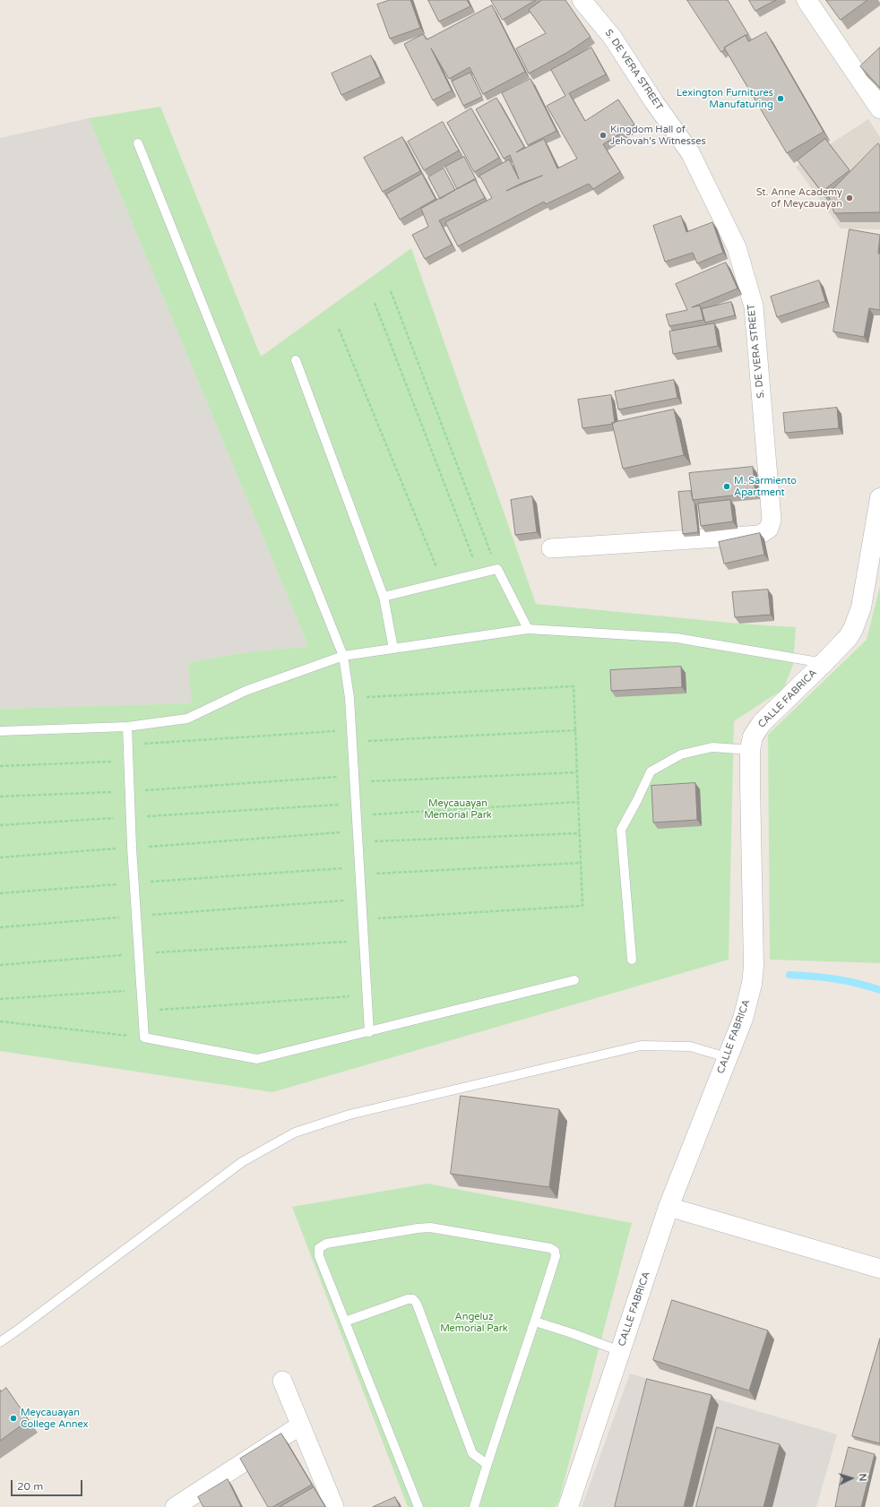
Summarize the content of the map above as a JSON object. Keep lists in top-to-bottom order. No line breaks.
{"streets":{"street":["S. DE VERA STREET","CALLE FABRICA"]},"parks":["Meycauayan Memorial Park","Angeluz Memorial Park"],"places":["Lexington Furnitures Manufaturing","Kingdom Hall of Jehovah's Witnesses","St. Anne Academy of Meycauayan","M. Sarmiento Apartment","Meycauayan College Annex"],"scale_bar":"20 m","north":"right"}
